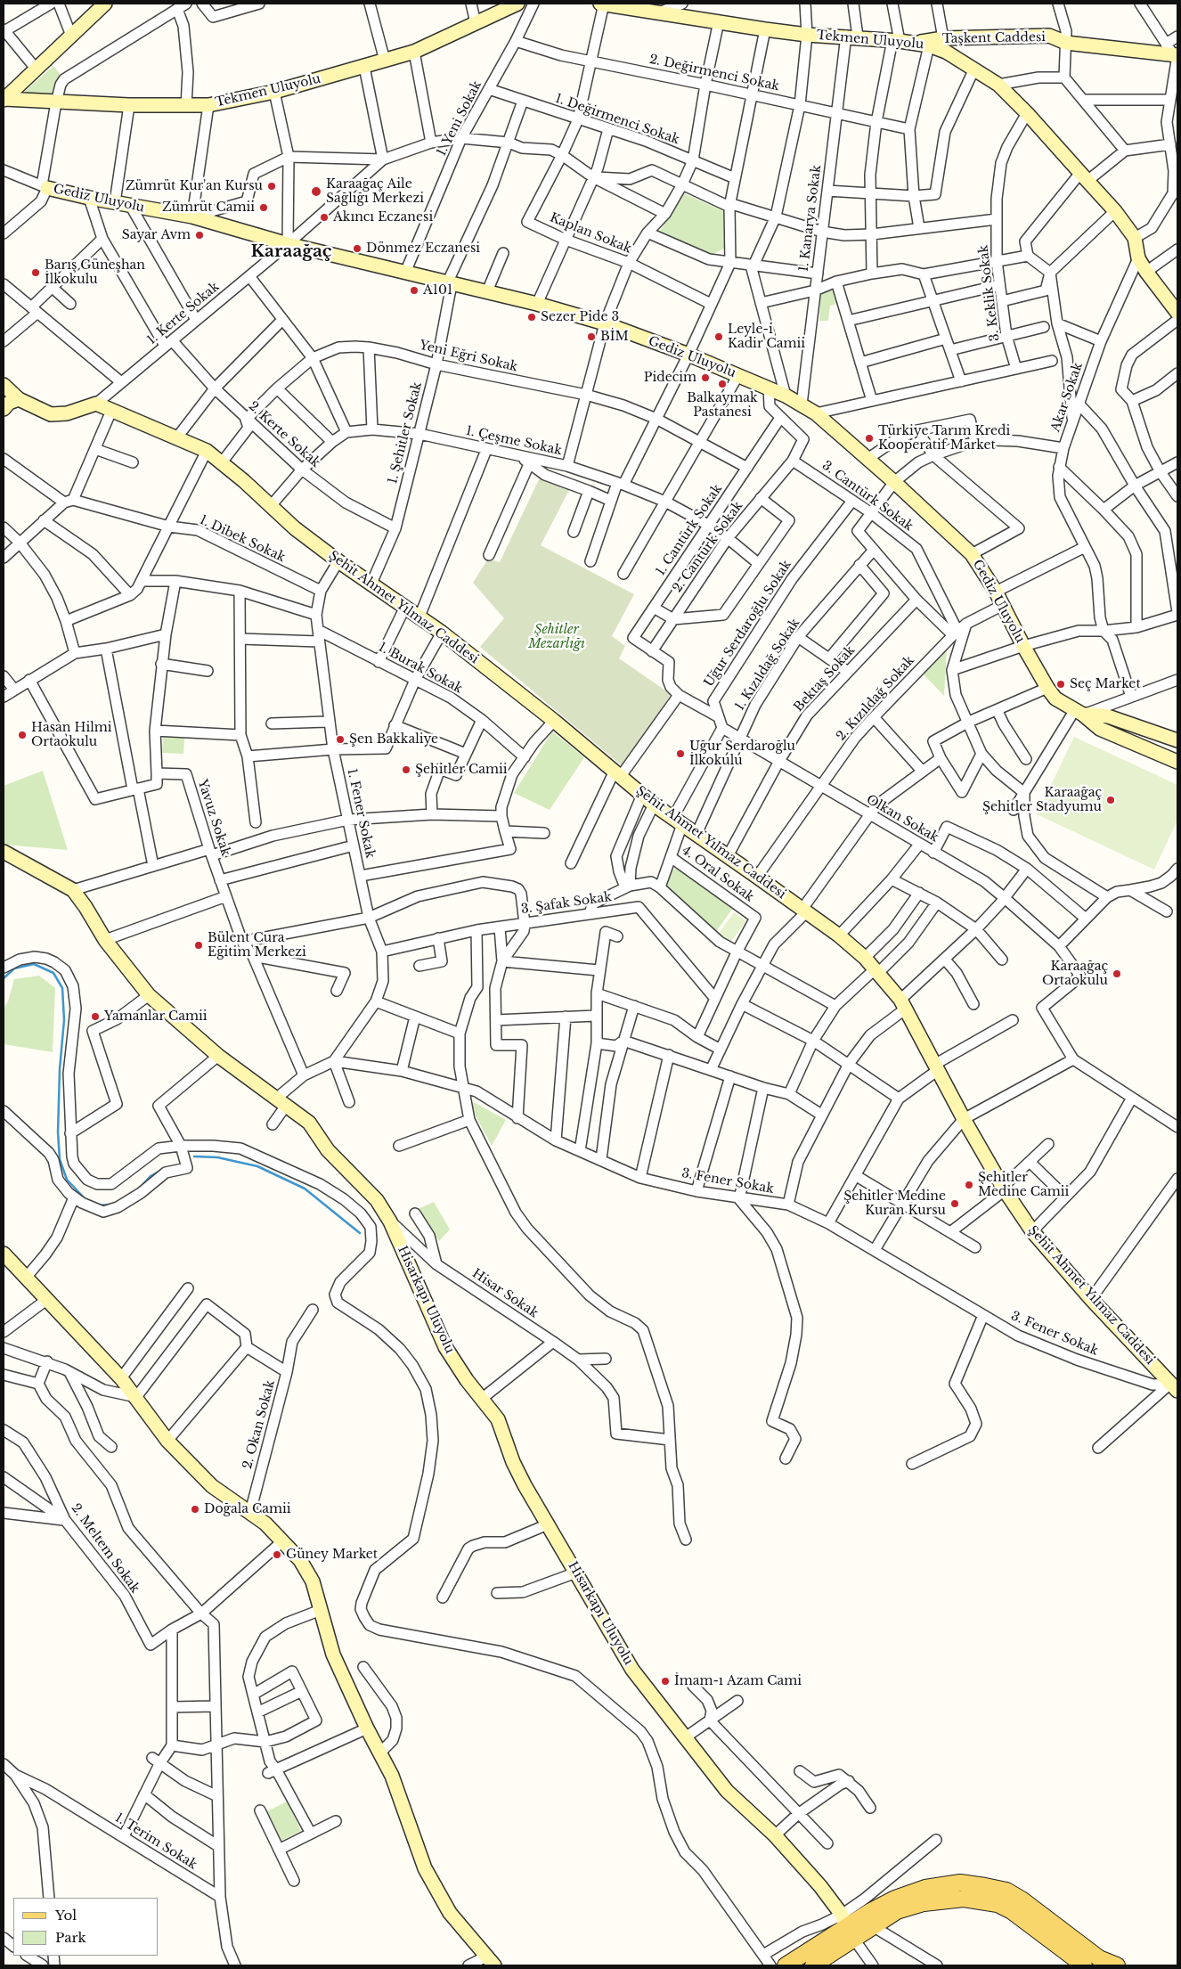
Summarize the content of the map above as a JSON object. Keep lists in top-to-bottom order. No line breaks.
{"streets":{"street":["Taşkent Caddesi","Tekmen Uluyolu","2. Değirmenci Sokak","1. Yeni Sokak","1. Değirmenci Sokak","Gediz Uluyolu","1. Kanarya Sokak","Kaplan Sokak","3. Keklik Sokak","1. Kerte Sokak","Yeni Eğri Sokak","Akar Sokak","1. Şehitler Sokak","2. Kerte Sokak","1. Çeşme Sokak","3. Cantürk Sokak","1. Cantürk Sokak","1. Dibek Sokak","2. Cantürk Sokak","Şehit Ahmet Yılmaz Caddesi","Uğur Serdaroğlu Sokak","1. Kızıldağ Sokak","1. Burak Sokak","Bektaş Sokak","2. Kızıldağ Sokak","1. Fener Sokak","Yavuz Sokak","Olkan Sokak","4. Oral Sokak","3. Şafak Sokak","3. Fener Sokak","Hisar Sokak","Hisarkapı Uluyolu","2. Okan Sokak","2. Meltem Sokak","1. Terim Sokak"]},"crossings":[["Taşkent Caddesi","Tekmen Uluyolu"],["Tekmen Uluyolu","1. Kanarya Sokak"],["Tekmen Uluyolu","3. Keklik Sokak"],["Tekmen Uluyolu","Akar Sokak"],["2. Değirmenci Sokak","1. Yeni Sokak"],["2. Değirmenci Sokak","1. Kanarya Sokak"],["1. Yeni Sokak","1. Değirmenci Sokak"],["1. Yeni Sokak","Gediz Uluyolu"],["1. Değirmenci Sokak","1. Şehitler Sokak"],["Gediz Uluyolu","1. Kanarya Sokak"],["Gediz Uluyolu","1. Kerte Sokak"],["Gediz Uluyolu","1. Şehitler Sokak"],["Gediz Uluyolu","2. Kerte Sokak"],["Gediz Uluyolu","2. Kızıldağ Sokak"],["1. Kerte Sokak","2. Kerte Sokak"],["1. Kerte Sokak","Şehit Ahmet Yılmaz Caddesi"],["Yeni Eğri Sokak","1. Şehitler Sokak"],["Yeni Eğri Sokak","2. Kerte Sokak"],["Yeni Eğri Sokak","1. Cantürk Sokak"],["Yeni Eğri Sokak","Şehit Ahmet Yılmaz Caddesi"],["1. Şehitler Sokak","2. Kerte Sokak"],["1. Şehitler Sokak","1. Çeşme Sokak"],["1. Şehitler Sokak","Şehit Ahmet Yılmaz Caddesi"],["2. Kerte Sokak","1. Çeşme Sokak"],["1. Çeşme Sokak","1. Cantürk Sokak"],["1. Çeşme Sokak","2. Cantürk Sokak"],["1. Çeşme Sokak","Şehit Ahmet Yılmaz Caddesi"],["3. Cantürk Sokak","2. Cantürk Sokak"],["3. Cantürk Sokak","Uğur Serdaroğlu Sokak"],["3. Cantürk Sokak","2. Kızıldağ Sokak"],["1. Cantürk Sokak","2. Cantürk Sokak"],["1. Dibek Sokak","1. Fener Sokak"],["Şehit Ahmet Yılmaz Caddesi","1. Kızıldağ Sokak"],["Şehit Ahmet Yılmaz Caddesi","Bektaş Sokak"],["Şehit Ahmet Yılmaz Caddesi","2. Kızıldağ Sokak"],["Şehit Ahmet Yılmaz Caddesi","1. Fener Sokak"],["Şehit Ahmet Yılmaz Caddesi","4. Oral Sokak"],["Şehit Ahmet Yılmaz Caddesi","3. Fener Sokak"],["Uğur Serdaroğlu Sokak","Olkan Sokak"],["1. Kızıldağ Sokak","Olkan Sokak"],["1. Burak Sokak","1. Fener Sokak"],["Bektaş Sokak","Olkan Sokak"],["2. Kızıldağ Sokak","Olkan Sokak"],["1. Fener Sokak","3. Şafak Sokak"],["1. Fener Sokak","3. Fener Sokak"],["4. Oral Sokak","3. Şafak Sokak"],["Hisar Sokak","Hisarkapı Uluyolu"]],"districts":["Karaağaç"],"parks":["Şehitler Mezarlığı"],"places":["Zümrüt Kur'an Kursu","Karaağaç Aile Sağlığı Merkezi","Zümrüt Camii","Akıncı Eczanesi","Sayar Avm","Dönmez Eczanesi","Barış Güneşhan İlkokulu","A101","Sezer Pide 3","BİM","Leyle-i Kadir Camii","Pidecim","Balkaymak Pastanesi","Türkiye Tarım Kredi Kooperatif Market","Seç Market","Hasan Hilmi Ortaokulu","Şen Bakkaliye","Uğur Serdaroğlu İlkokulu","Şehitler Camii","Karaağaç Şehitler Stadyumu","Bülent Cura Eğitim Merkezi","Karaağaç Ortaokulu","Yamanlar Camii","Şehitler Medine Camii","Şehitler Medine Kuran Kursu","Doğala Camii","Güney Market","İmam-ı Azam Cami"],"legend":["Yol","Park"]}
